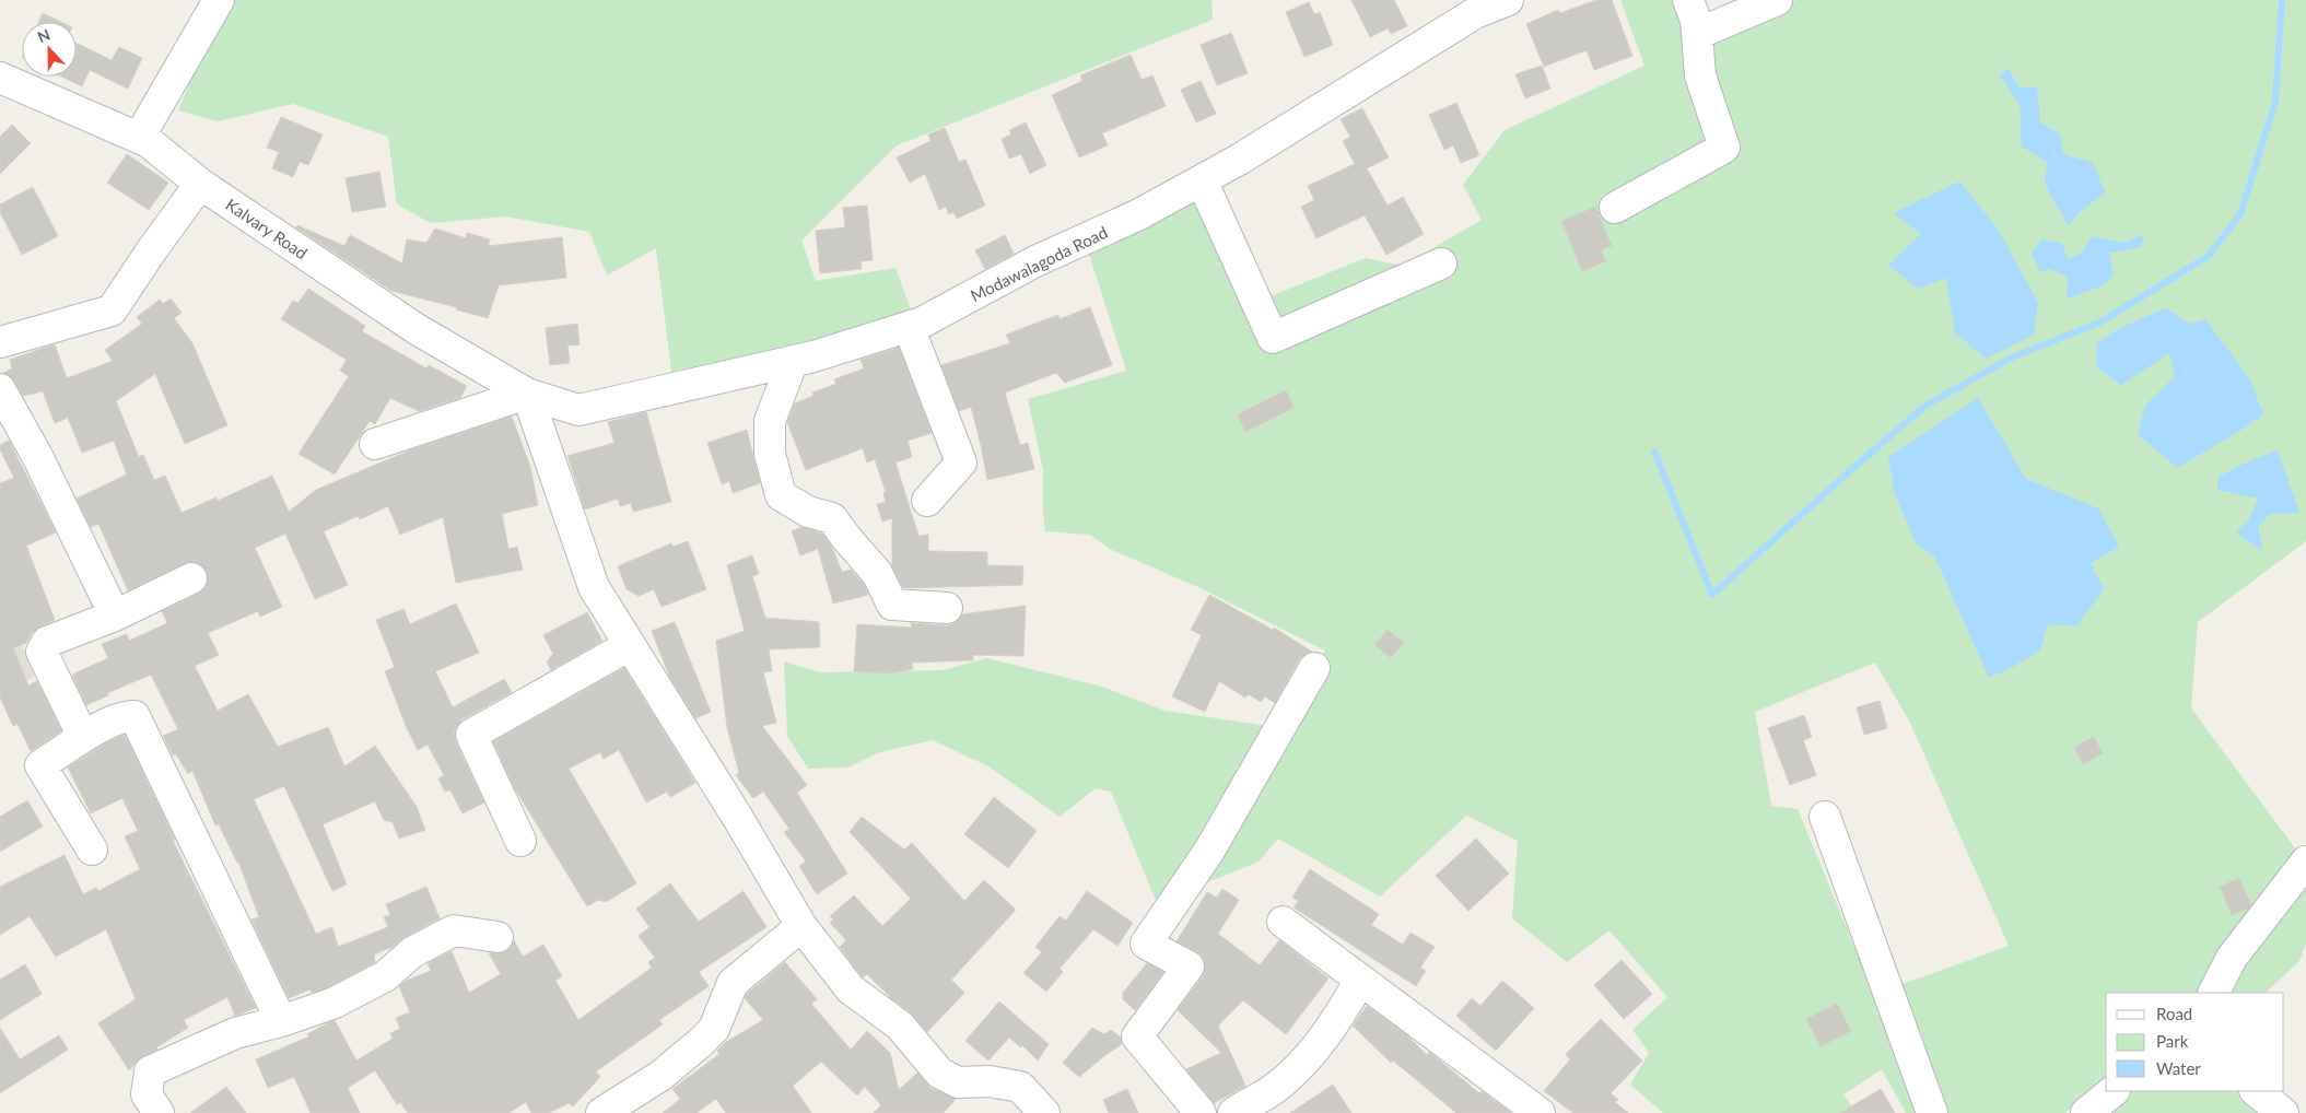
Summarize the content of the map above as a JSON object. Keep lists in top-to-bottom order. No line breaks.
{"streets":{"street":["Kalvary Road","Modawalagoda Road"]},"crossings":[["Kalvary Road","Modawalagoda Road"]],"legend":["Road","Park","Water"],"north":"top"}
